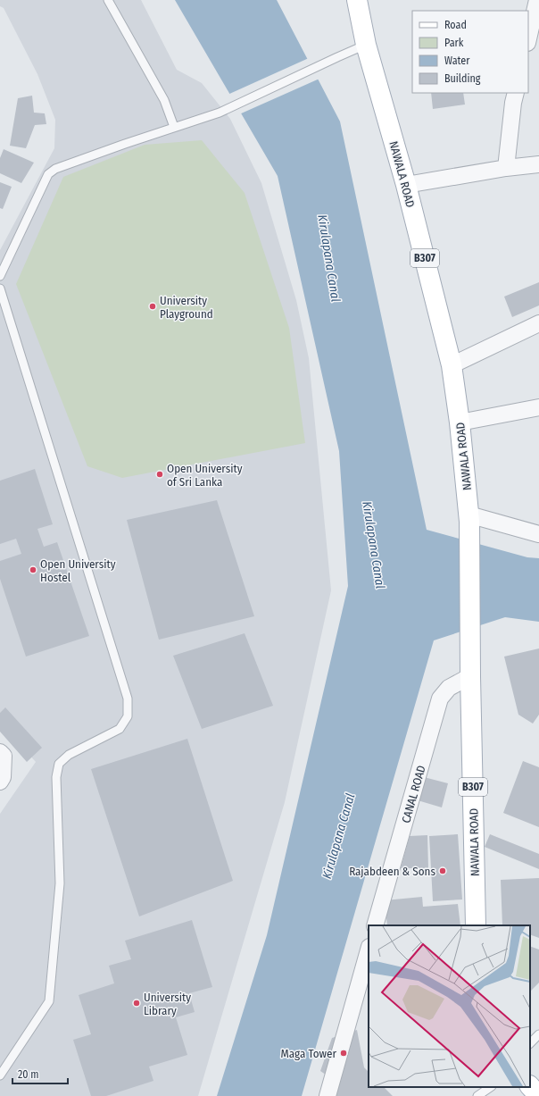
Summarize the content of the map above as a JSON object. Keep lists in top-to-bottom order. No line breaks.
{"streets":{"main road":["NAWALA ROAD","B307"],"street":["CANAL ROAD"]},"crossings":[["NAWALA ROAD","CANAL ROAD"]],"water":["Kirulapana Canal"],"places":["University Playground","Open University of Sri Lanka","Open University Hostel","Rajabdeen & Sons","University Library","Maga Tower"],"legend":["Road","Park","Water","Building"],"scale_bar":"20 m"}
